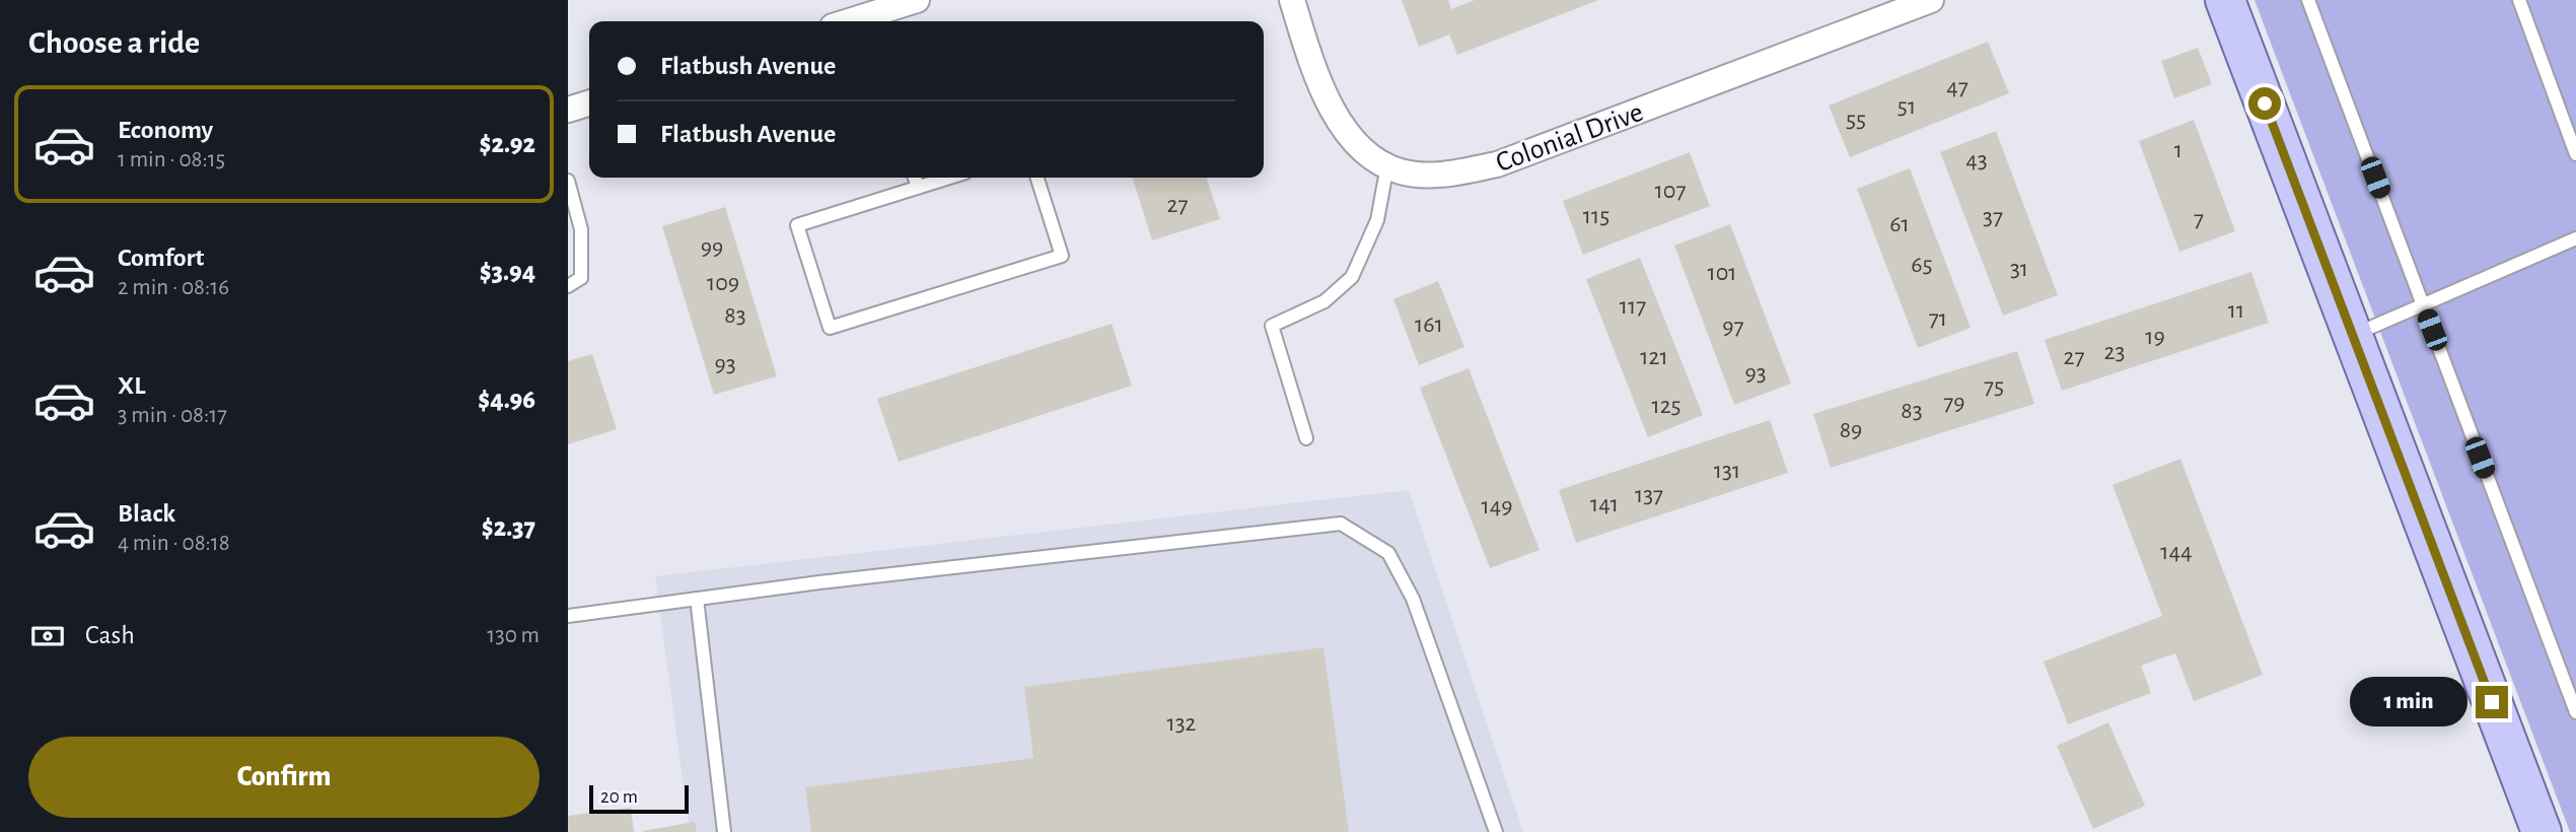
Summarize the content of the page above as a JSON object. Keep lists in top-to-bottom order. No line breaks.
{"streets":{"street":["Colonial Drive"]},"house_numbers":["47","51","55","1","43","107","27","115","37","7","61","99","65","31","101","109","117","11","83","71","161","97","19","23","121","27","93","93","75","79","125","83","89","131","137","141","149","144","132"],"scale_bar":"20 m","page":{"heading":"Choose a ride","banner":["Flatbush Avenue","Flatbush Avenue"],"list":[{"name":"Economy","note":"1 min · 08:15","value":"$2.92"},{"name":"Comfort","note":"2 min · 08:16","value":"$3.94"},{"name":"XL","note":"3 min · 08:17","value":"$4.96"},{"name":"Black","note":"4 min · 08:18","value":"$2.37"}],"pay":["Cash","130 m"],"bubble":"1 min","buttons":"Confirm","scale":"20 m"}}
